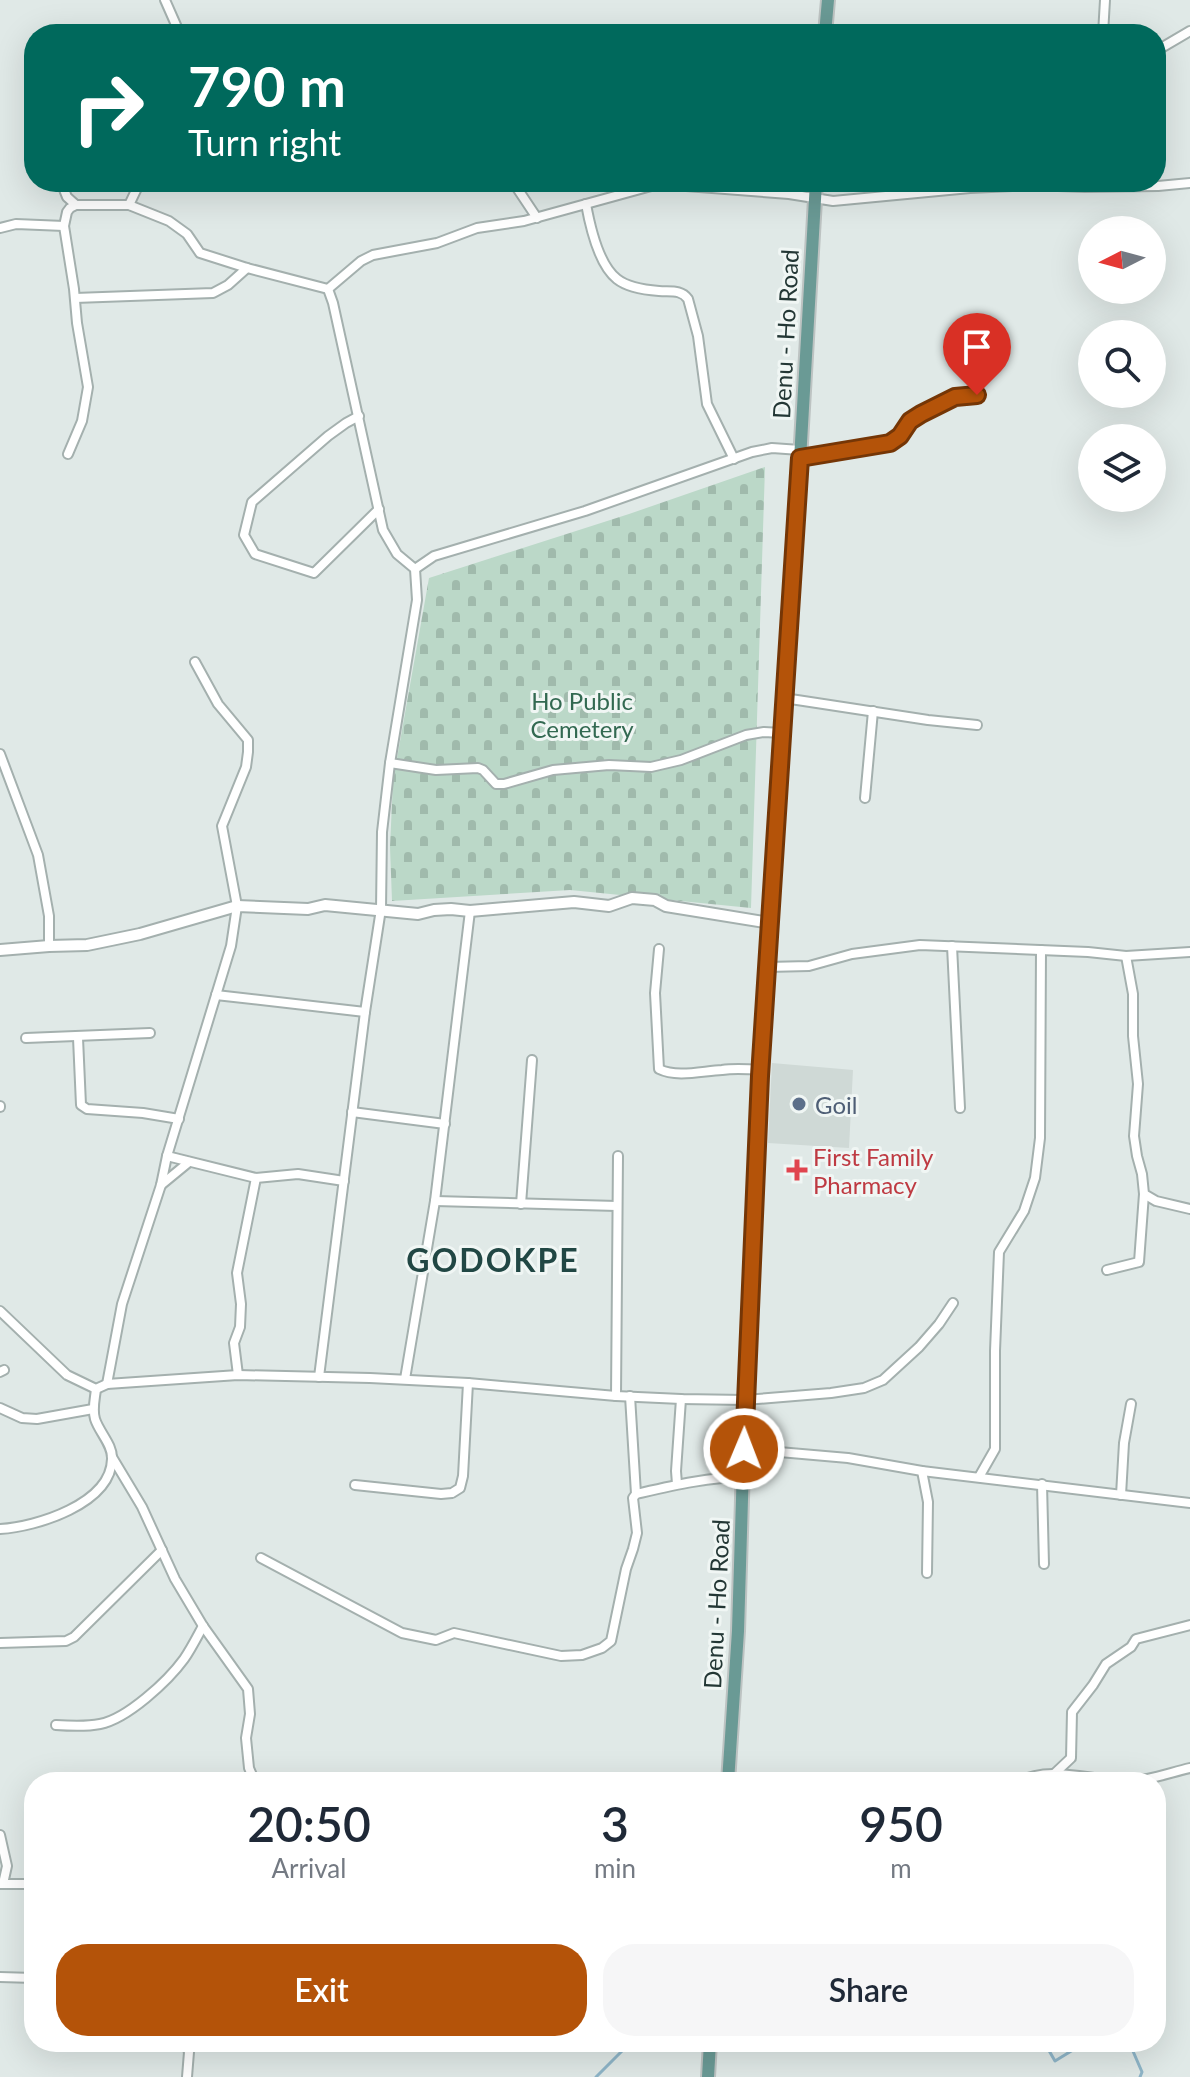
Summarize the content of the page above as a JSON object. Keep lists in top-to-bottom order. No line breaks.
{"streets":{"main road":["Denu - Ho Road"]},"districts":["GODOKPE"],"parks":["Ho Public Cemetery"],"places":{"other":["Goil"],"health":["First Family Pharmacy"]},"north":"left","page":{"turn":["790 m","Turn right"],"eta":["20:50","Arrival","3","min","950","m"],"buttons":["Exit","Share"]}}
